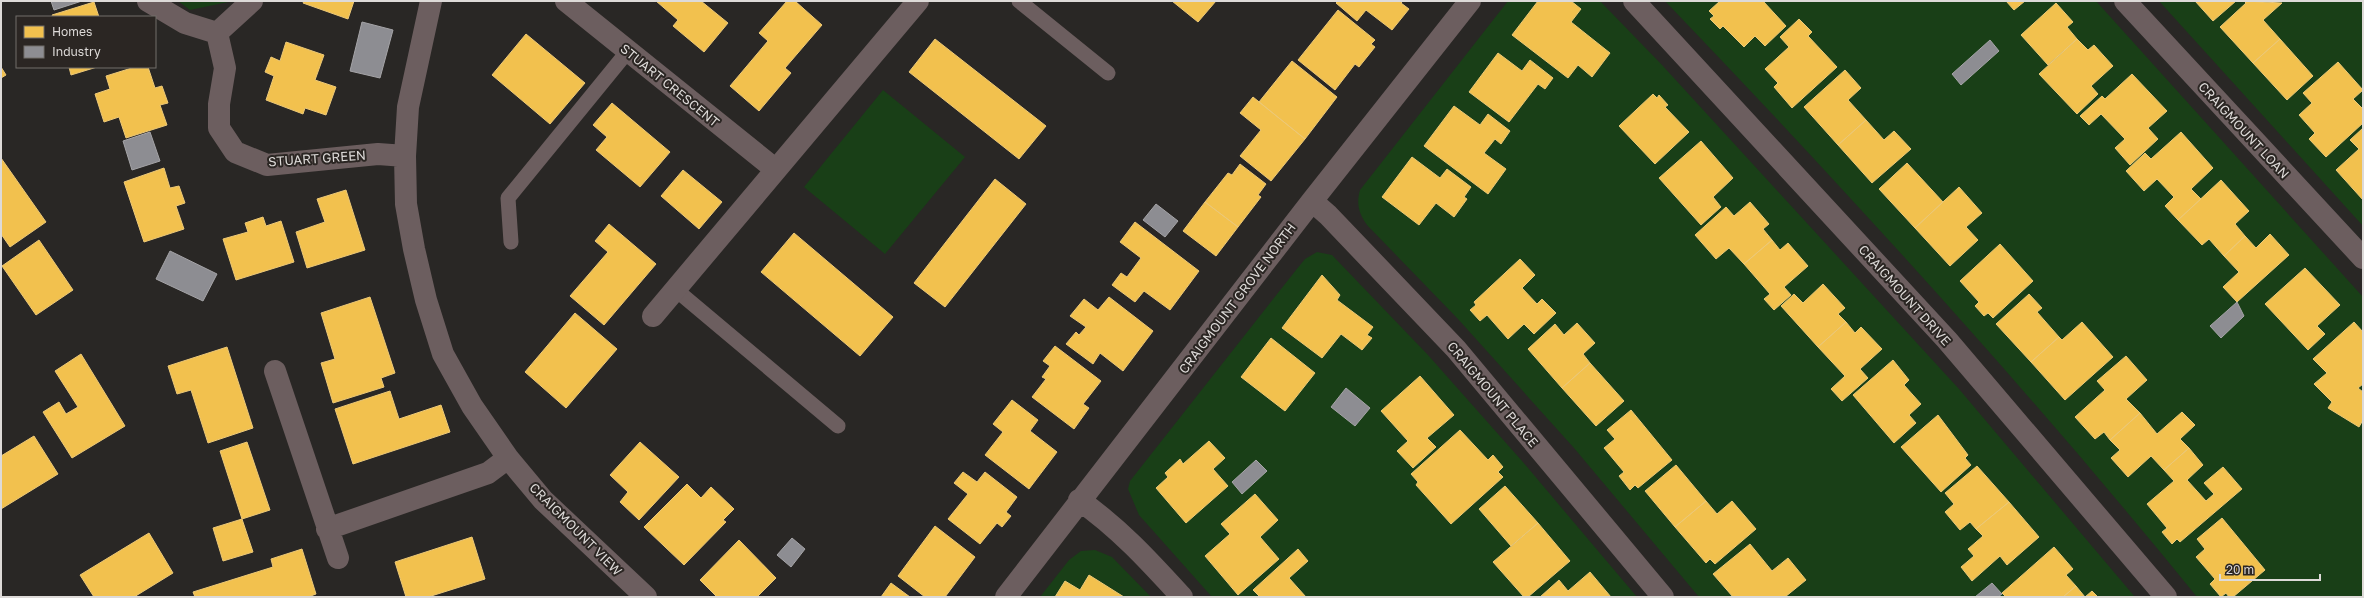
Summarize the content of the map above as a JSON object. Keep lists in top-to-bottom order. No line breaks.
{"streets":{"street":["STUART CRESCENT","CRAIGMOUNT LOAN","STUART GREEN","CRAIGMOUNT DRIVE","CRAIGMOUNT GROVE NORTH","CRAIGMOUNT PLACE","CRAIGMOUNT VIEW"]},"crossings":[["STUART GREEN","CRAIGMOUNT VIEW"],["CRAIGMOUNT GROVE NORTH","CRAIGMOUNT PLACE"]],"legend":["Homes","Industry"],"scale_bar":"20 m"}
